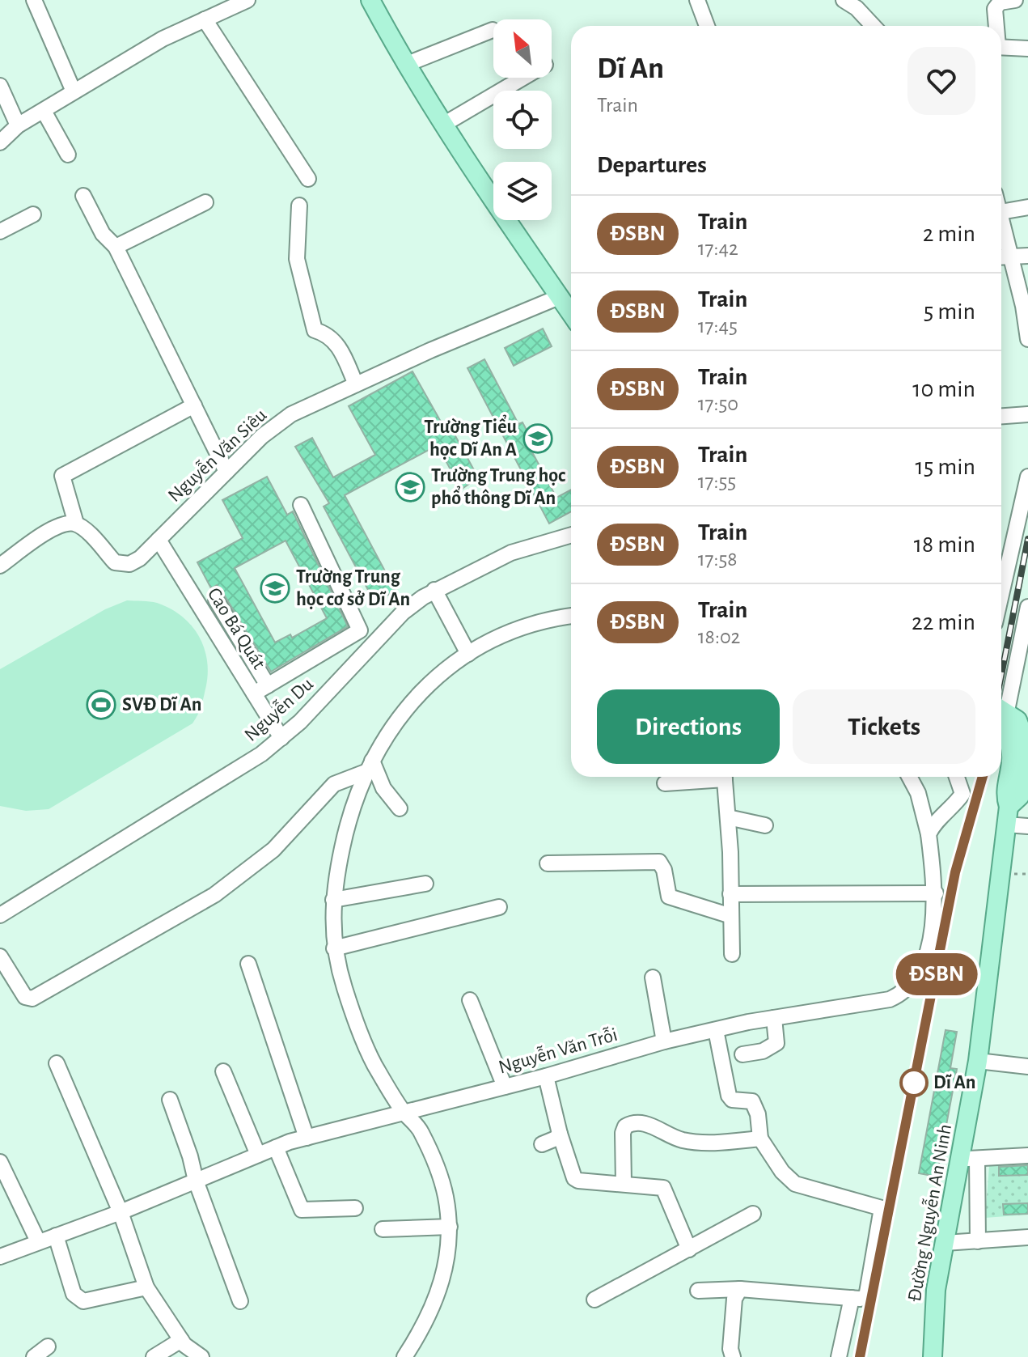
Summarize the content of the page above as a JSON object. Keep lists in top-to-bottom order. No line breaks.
{"streets":{"main road":["Đường Nguyễn An Ninh"],"street":["Nguyễn Văn Siêu","Cao Bá Quát","Nguyễn Du","Nguyễn Văn Trỗi"]},"crossings":[["Nguyễn Văn Siêu","Cao Bá Quát"],["Cao Bá Quát","Nguyễn Du"]],"places":{"school or university":["Trường Tiểu học Dĩ An A","Trường Trung học phổ thông Dĩ An","Trường Trung học cơ sở Dĩ An"],"sports":["SVĐ Dĩ An"],"other":["Dĩ An"]},"north":"top left","page":{"on_map":"ĐSBN","heading":[["Dĩ An","Train"],"Departures"],"list":[{"mark":"ĐSBN","name":"Train","note":"17:42","value":"2 min"},{"mark":"ĐSBN","name":"Train","note":"17:45","value":"5 min"},{"mark":"ĐSBN","name":"Train","note":"17:50","value":"10 min"},{"mark":"ĐSBN","name":"Train","note":"17:55","value":"15 min"},{"mark":"ĐSBN","name":"Train","note":"17:58","value":"18 min"},{"mark":"ĐSBN","name":"Train","note":"18:02","value":"22 min"}],"buttons":["Directions","Tickets"]}}
